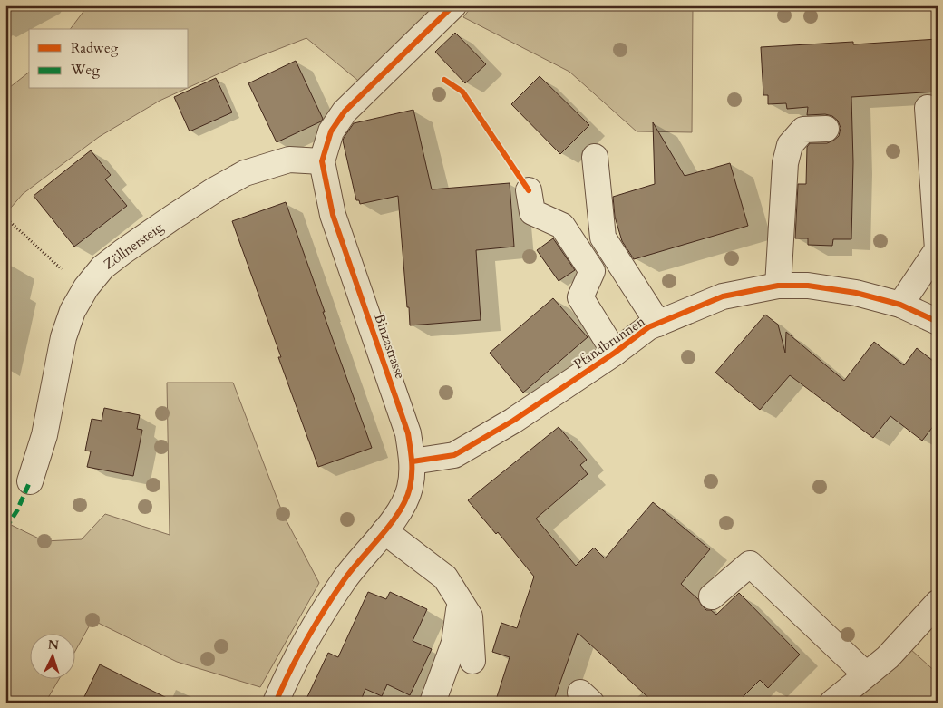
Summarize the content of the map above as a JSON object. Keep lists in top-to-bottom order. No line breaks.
{"streets":{"street":["Zöllnersteig","Pfandbrunnen","Binzastrasse"]},"crossings":[["Zöllnersteig","Binzastrasse"],["Pfandbrunnen","Binzastrasse"]],"legend":["Radweg","Weg"],"north":"top"}
